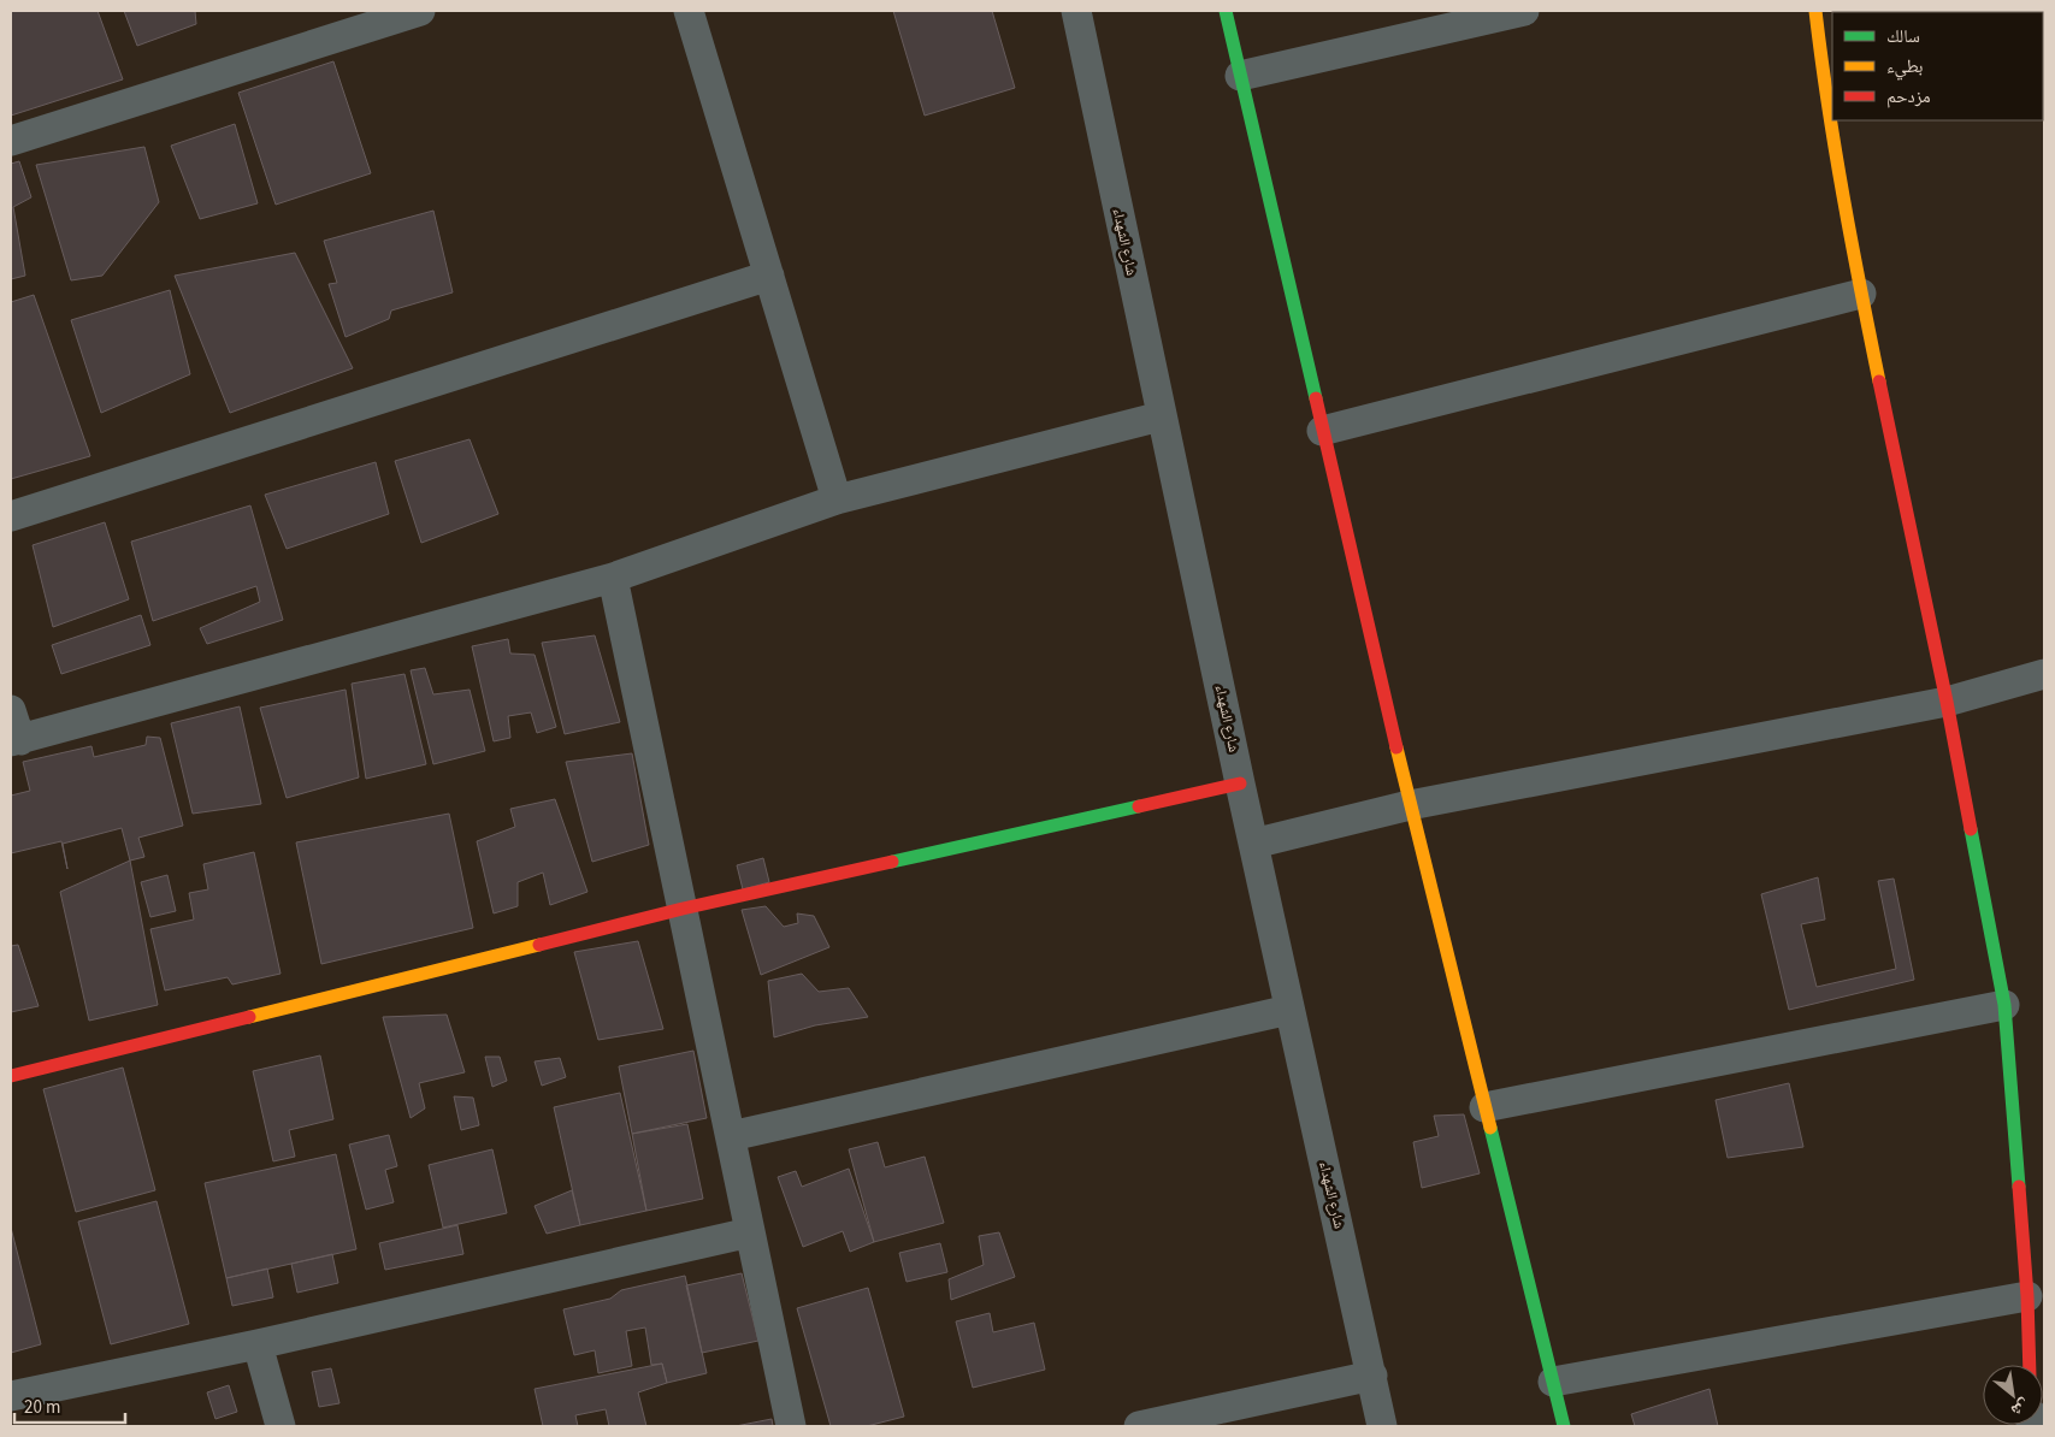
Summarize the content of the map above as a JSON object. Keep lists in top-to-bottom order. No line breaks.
{"streets":{"street":["شارع الشهداء"]},"legend":["سالك","بطيء","مزدحم"],"scale_bar":"20 m","north":"bottom right"}
